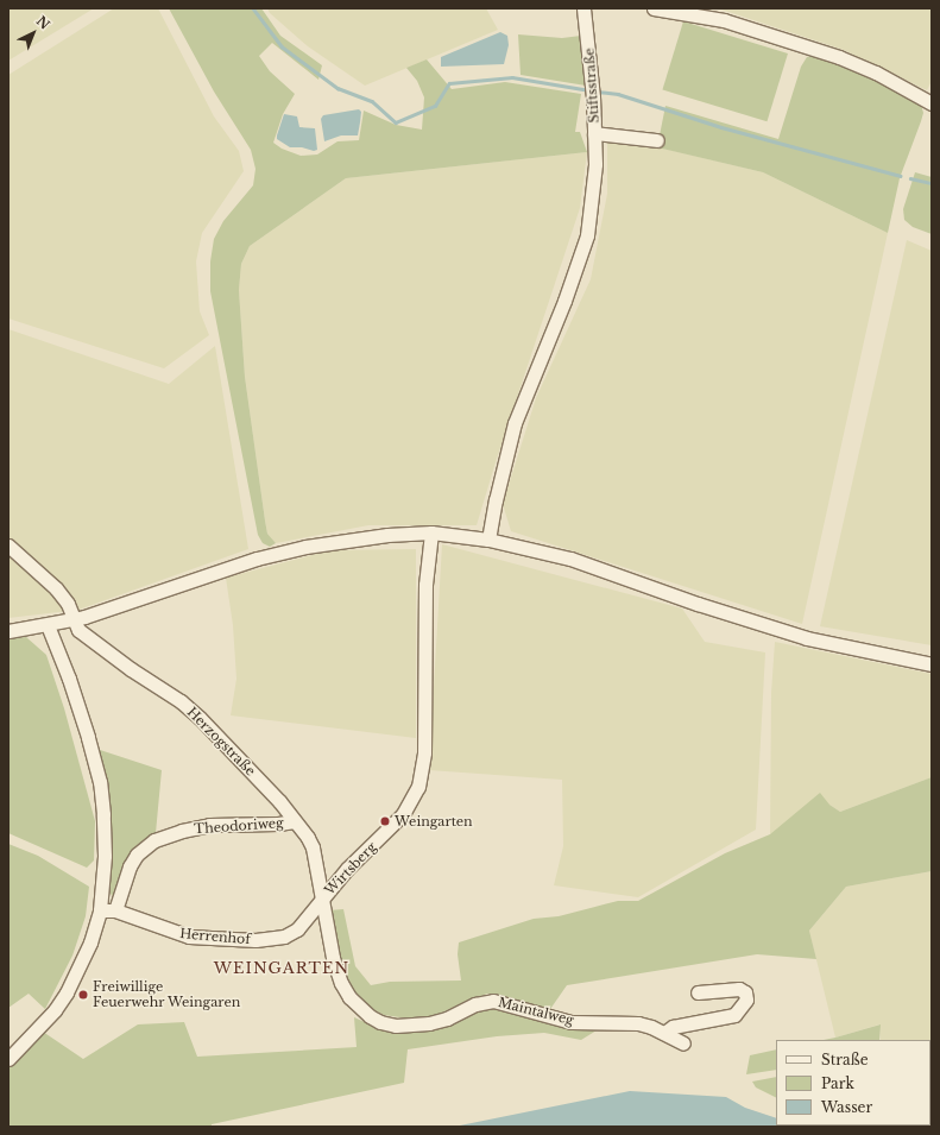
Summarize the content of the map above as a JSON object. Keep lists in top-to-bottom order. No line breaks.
{"streets":{"street":["Stiftsstraße","Herzogstraße","Theodoriweg","Wirtsberg","Herrenhof","Maintalweg"]},"crossings":[["Herzogstraße","Theodoriweg"],["Herzogstraße","Wirtsberg"],["Herzogstraße","Herrenhof"],["Herzogstraße","Maintalweg"],["Theodoriweg","Herrenhof"],["Wirtsberg","Herrenhof"],["Wirtsberg","Maintalweg"],["Herrenhof","Maintalweg"]],"districts":["WEINGARTEN"],"places":["Weingarten","Freiwillige Feuerwehr Weingaren"],"legend":["Straße","Park","Wasser"],"north":"top right"}
